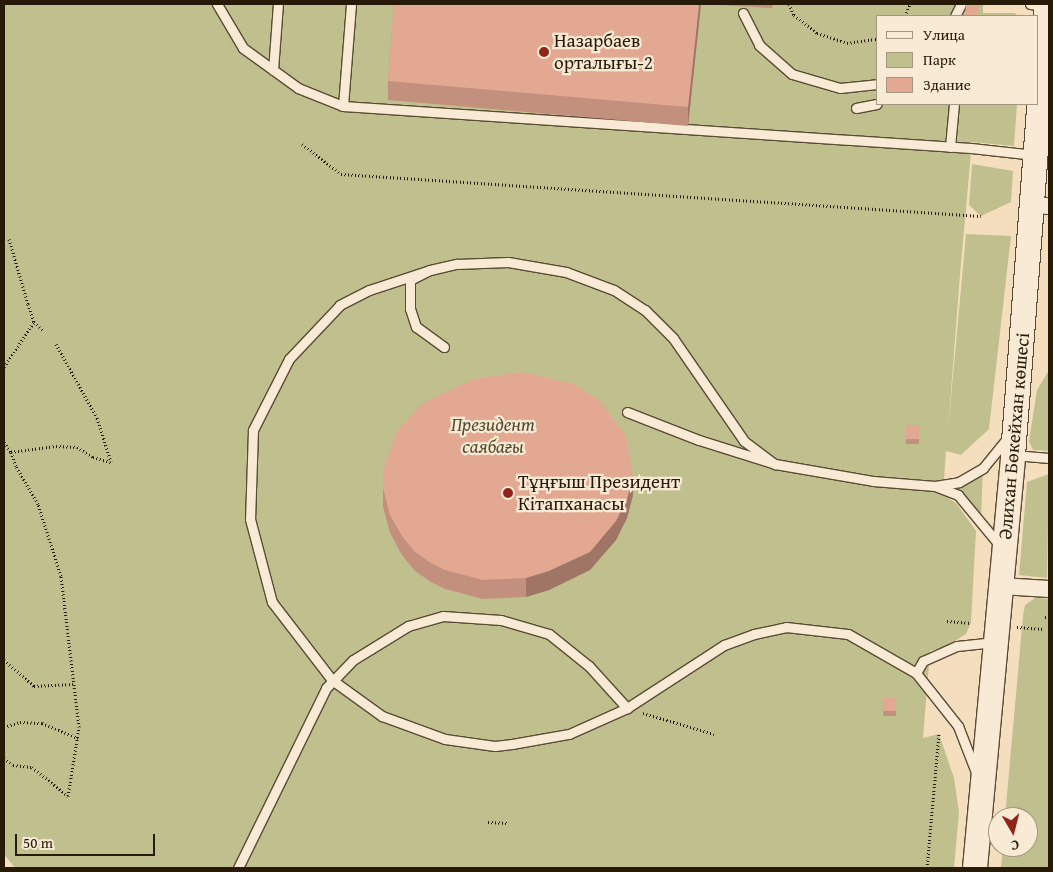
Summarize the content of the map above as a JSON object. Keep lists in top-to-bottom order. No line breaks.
{"streets":{"street":["Әлихан Бөкейхан көшесі"]},"parks":["Президент саябағы"],"places":["Назарбаев орталығы-2","Тұңғыш Президент Кітапханасы"],"legend":["Улица","Парк","Здание"],"scale_bar":"50 m","north":"bottom"}
